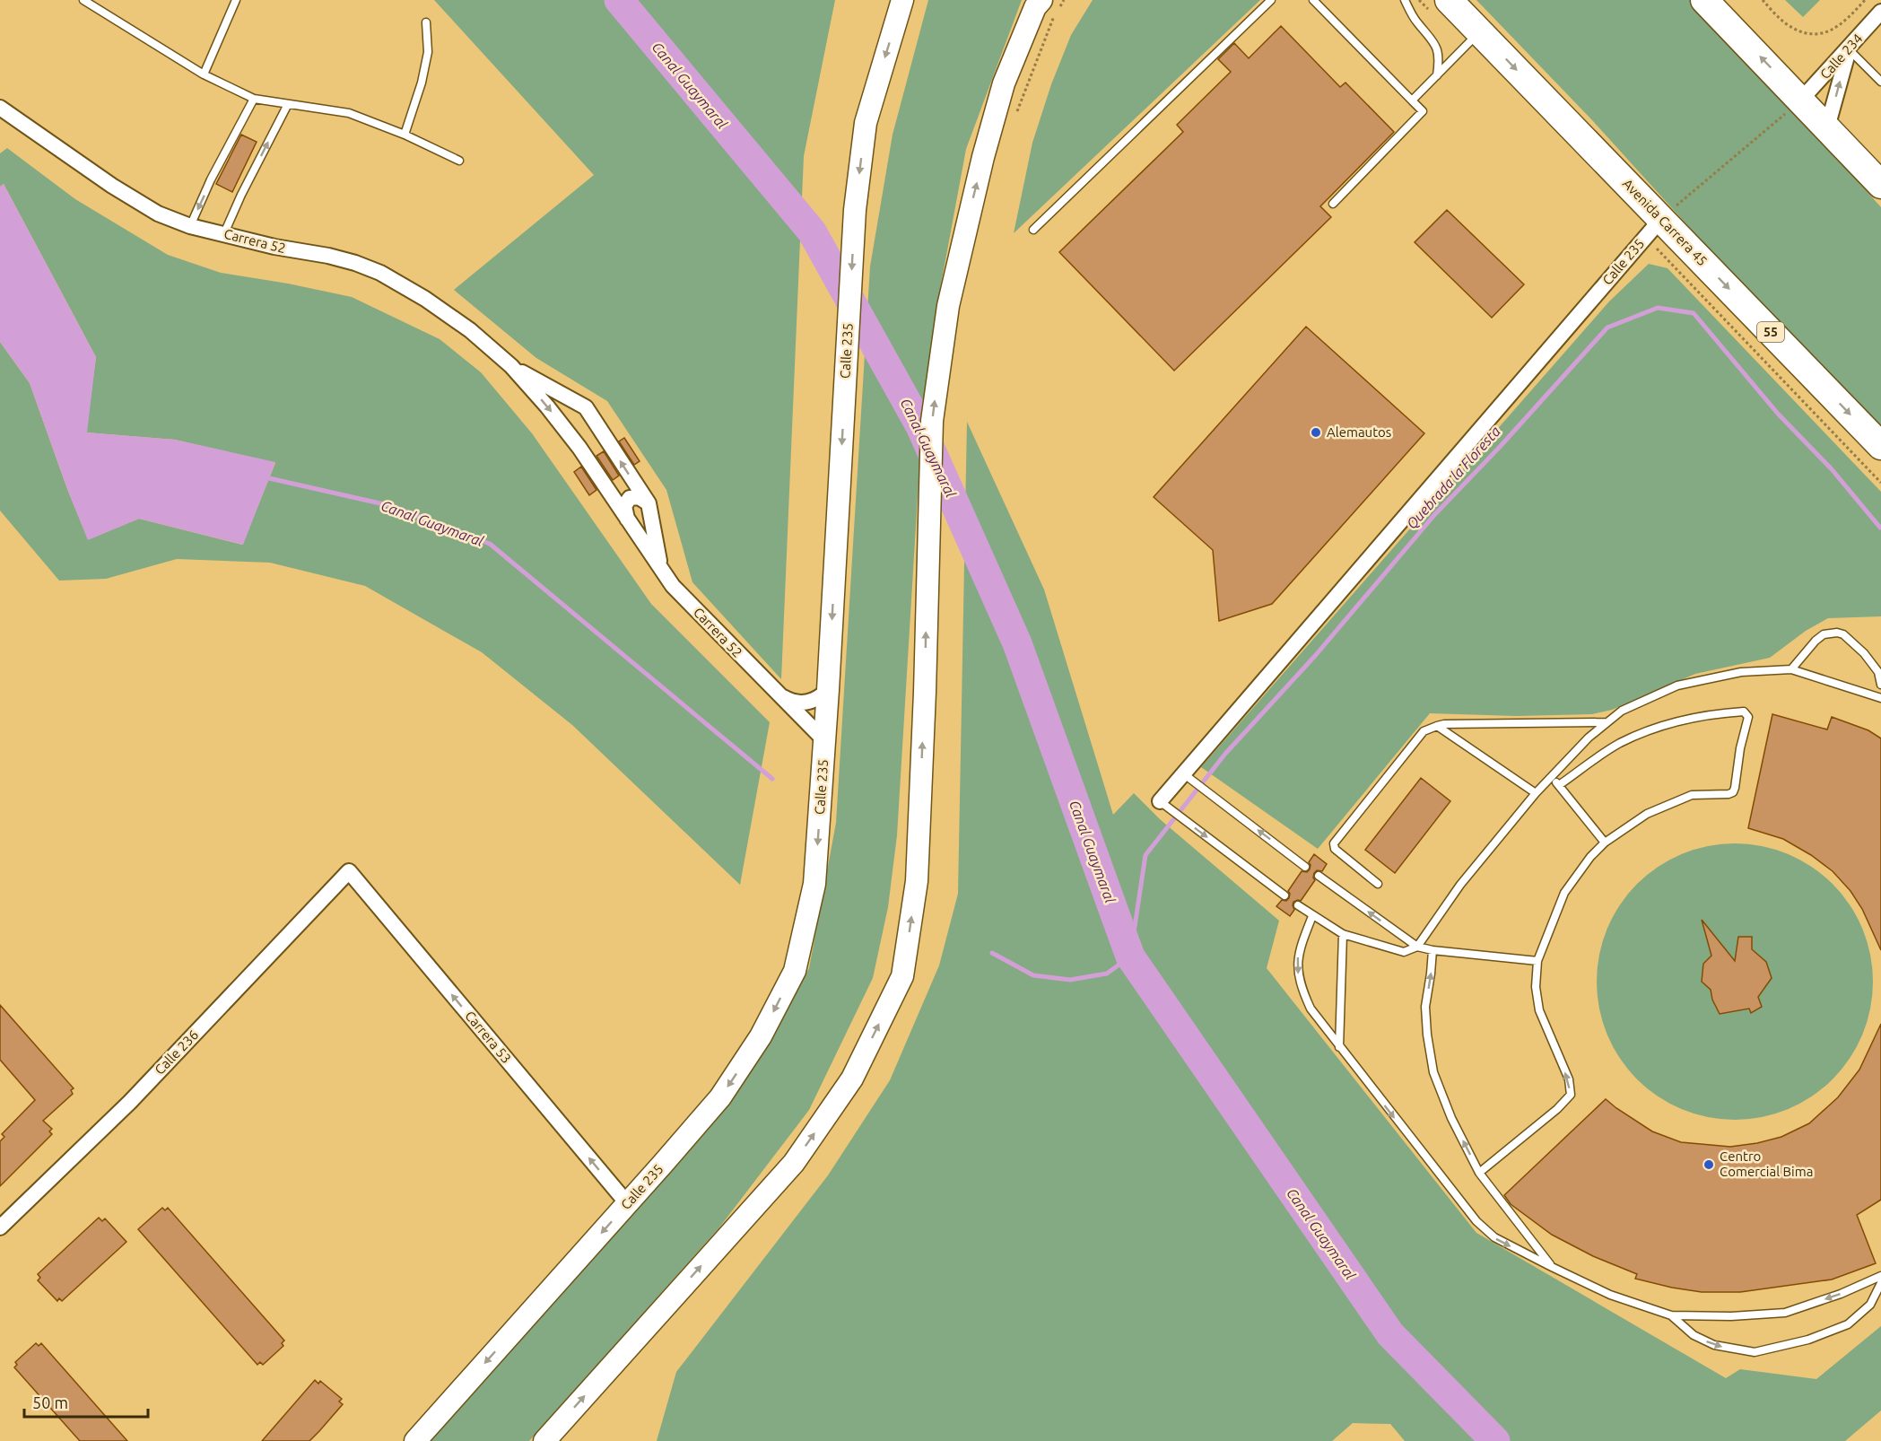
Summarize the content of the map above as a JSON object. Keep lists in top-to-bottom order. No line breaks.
{"streets":{"highway":["Avenida Carrera 45","55"],"main road":["Calle 235"],"street":["Calle 234","Carrera 52","Carrera 53","Calle 236"]},"crossings":[["Avenida Carrera 45","Calle 235"],["Carrera 52","Calle 235"],["Calle 235","Carrera 53"],["Carrera 53","Calle 236"]],"one_way":["Carrera 53"],"water":["Canal Guaymaral","Quebrada la Floresta"],"places":["Alemautos","Centro Comercial Bima"],"scale_bar":"50 m"}
